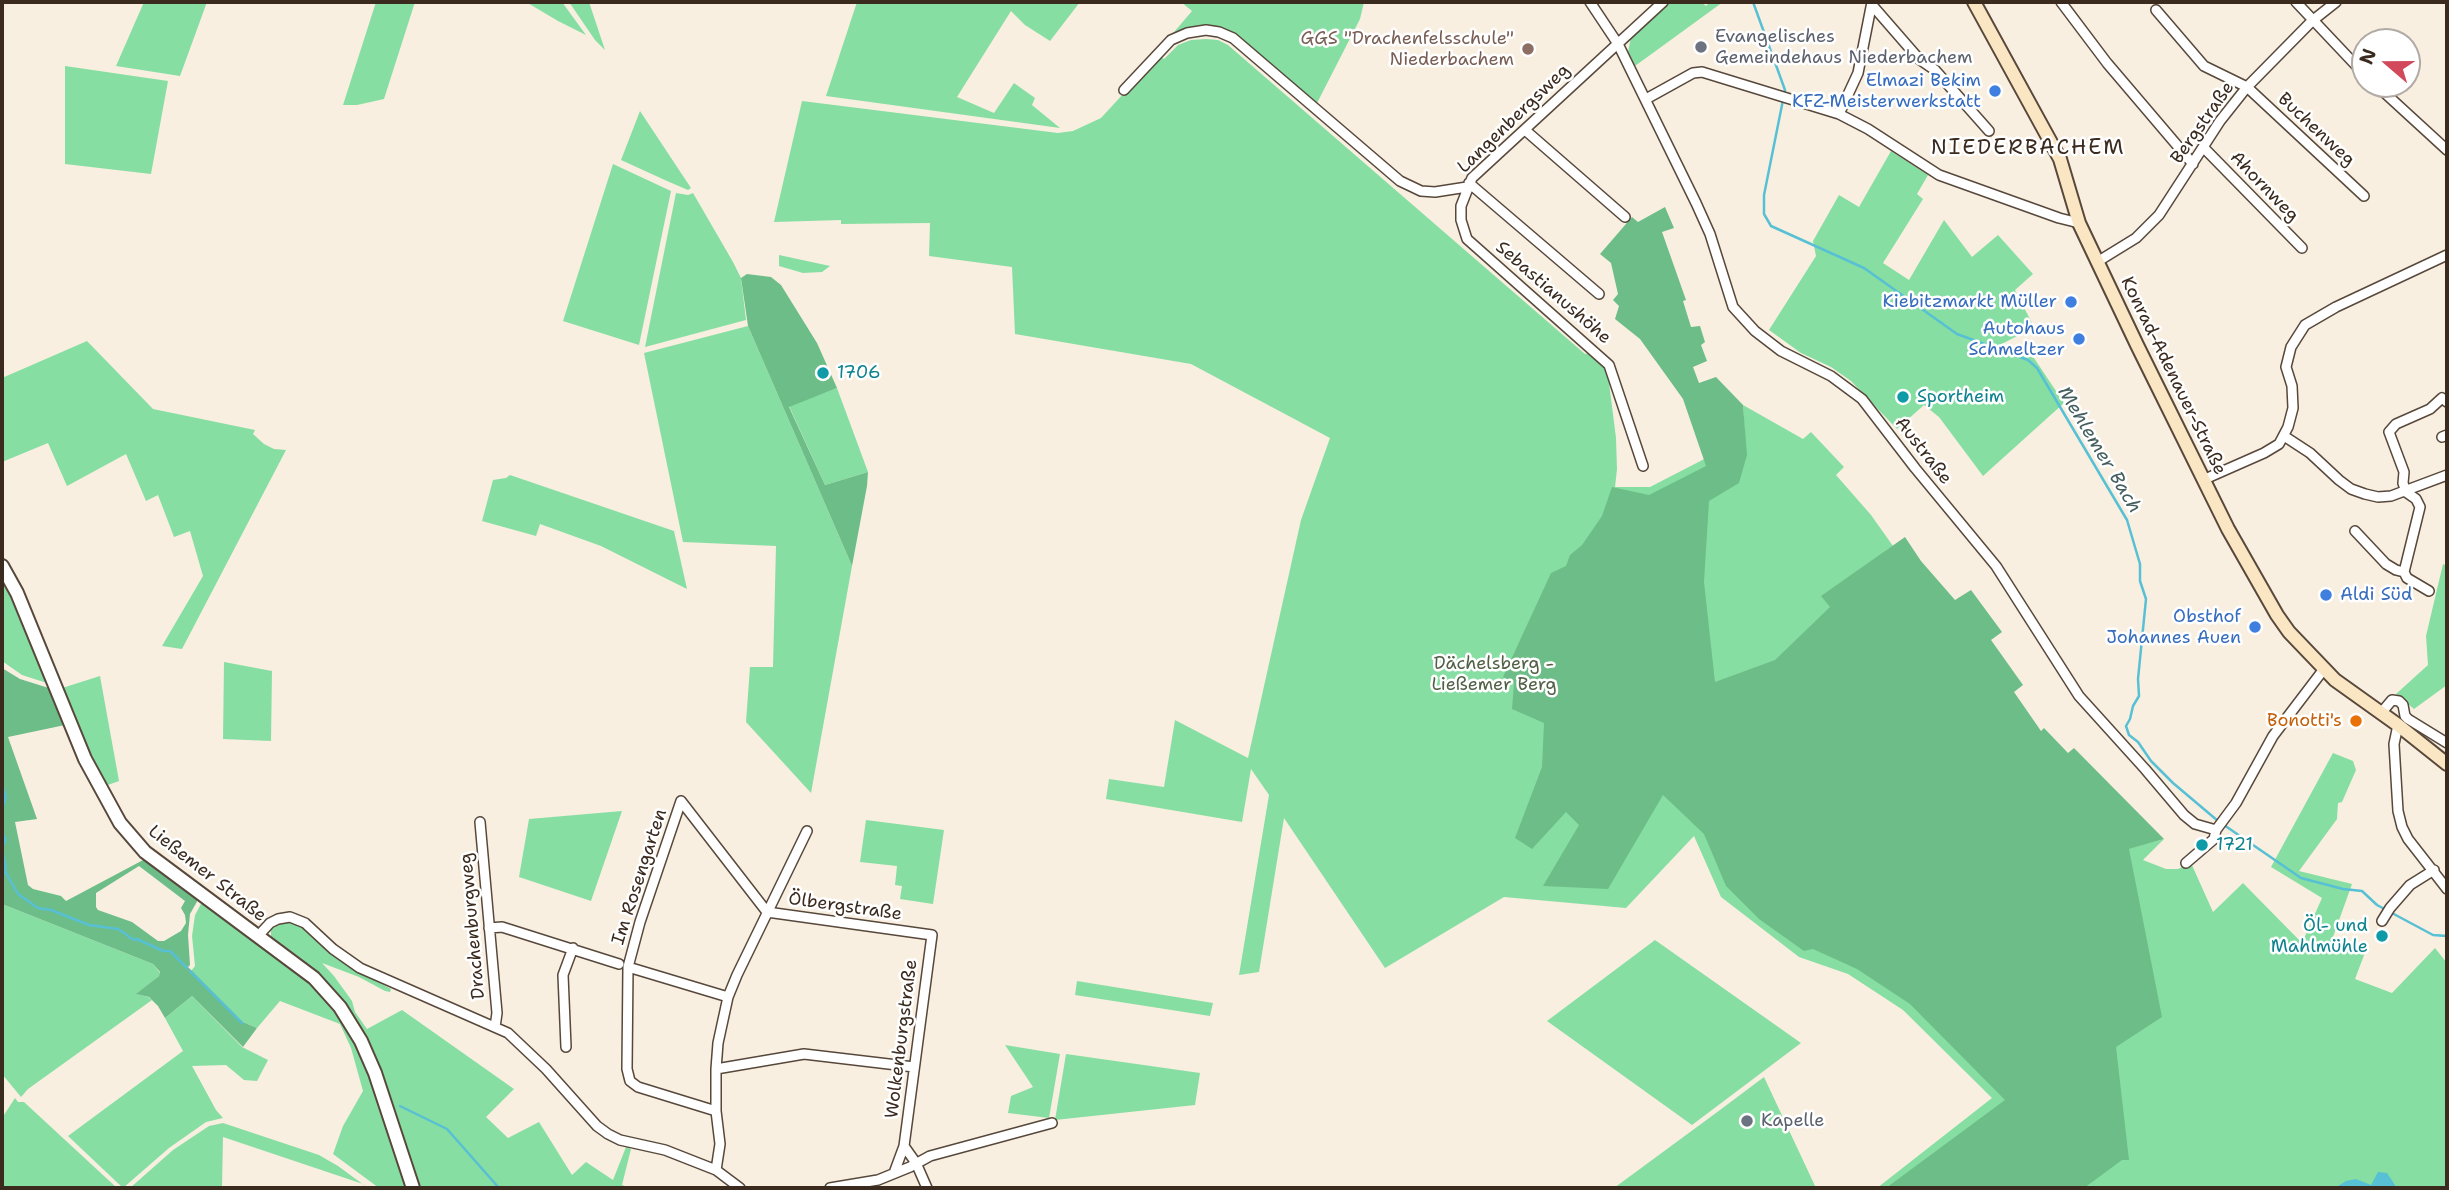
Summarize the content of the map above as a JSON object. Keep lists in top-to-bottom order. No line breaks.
{"streets":{"main road":["Konrad-Adenauer-Straße"],"street":["Langenbergsweg","Bergstraße","Buchenweg","Ahornweg","Sebastianushöhe","Austraße","Ließemer Straße","Im Rosengarten","Ölbergstraße","Drachenburgweg","Wolkenburgstraße"]},"crossings":[["Langenbergsweg","Sebastianushöhe"],["Langenbergsweg","Austraße"],["Bergstraße","Buchenweg"],["Bergstraße","Ahornweg"],["Bergstraße","Konrad-Adenauer-Straße"],["Im Rosengarten","Ölbergstraße"],["Ölbergstraße","Wolkenburgstraße"]],"districts":["NIEDERBACHEM"],"water":["Mehlemer Bach"],"parks":["Dächelsberg - Ließemer Berg"],"places":["Evangelisches Gemeindehaus Niederbachem","GGS \"Drachenfelsschule\" Niederbachem","Elmazi Bekim KFZ-Meisterwerkstatt","Kiebitzmarkt Müller","Autohaus Schmeltzer","1706","Sportheim","Aldi Süd","Obsthof Johannes Auen","Bonotti's","1721","Öl- und Mahlmühle","Kapelle"],"north":"left"}
